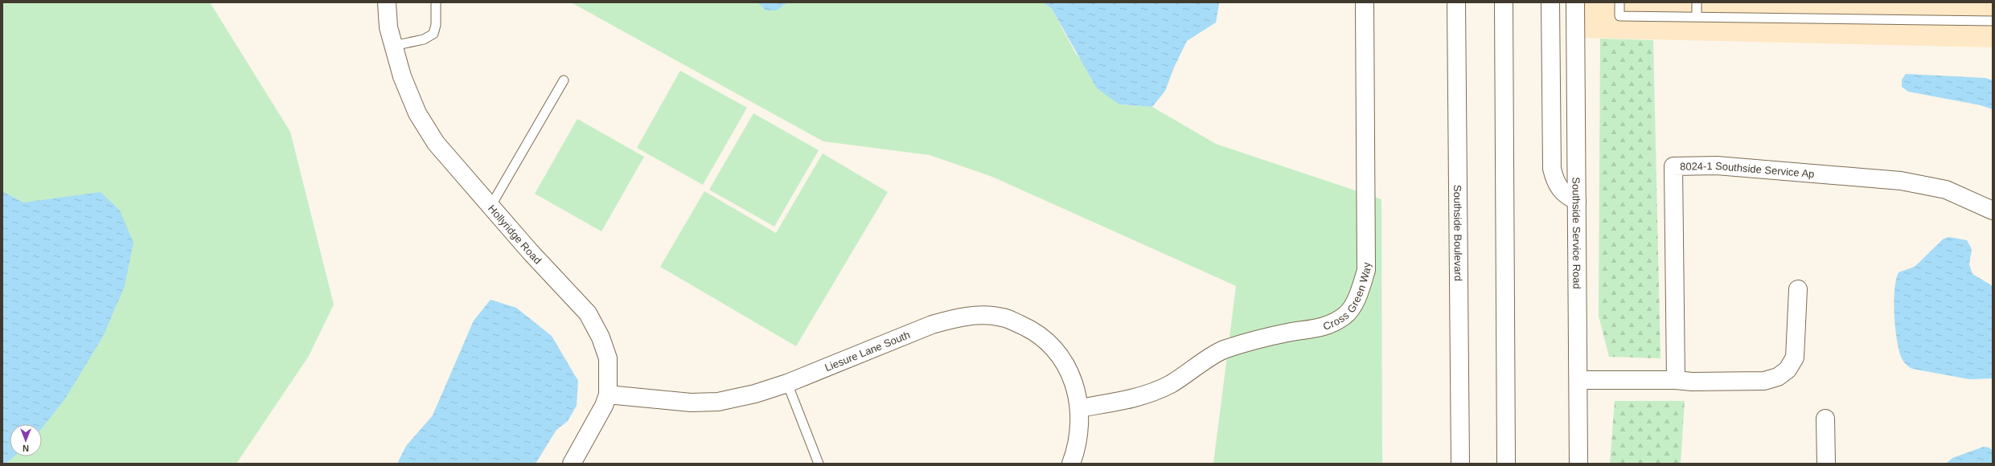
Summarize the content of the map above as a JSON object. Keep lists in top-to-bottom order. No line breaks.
{"streets":{"main road":["8024-1 Southside Service Ap","Southside Boulevard","Southside Service Road","Hollyridge Road","Cross Green Way","Liesure Lane South"]},"crossings":[["Hollyridge Road","Liesure Lane South"],["Cross Green Way","Liesure Lane South"]],"north":"bottom"}
